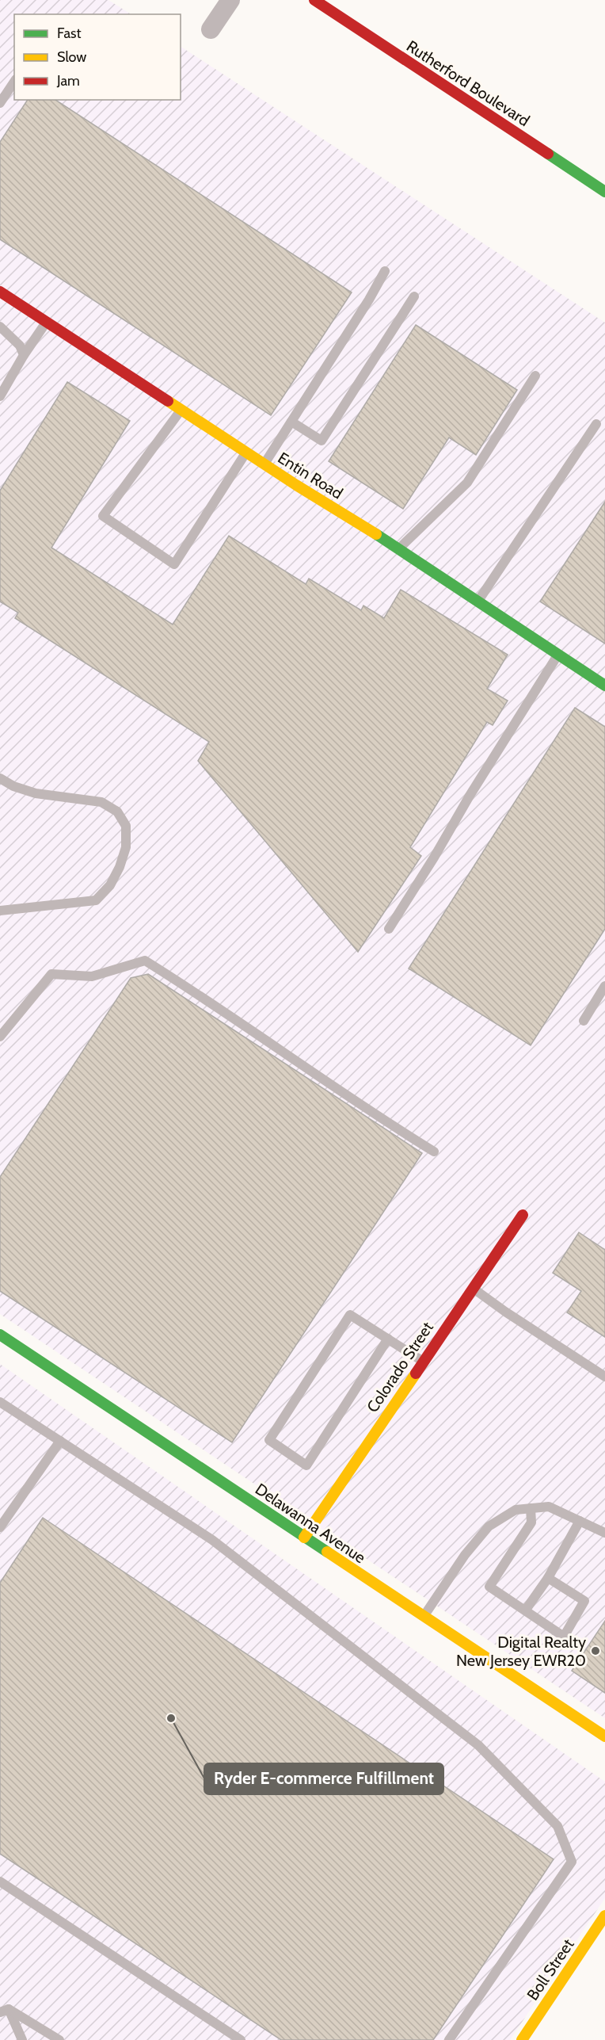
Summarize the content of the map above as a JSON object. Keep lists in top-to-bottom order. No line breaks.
{"streets":{"street":["Rutherford Boulevard","Entin Road","Colorado Street","Delawanna Avenue","Boll Street"]},"crossings":[["Colorado Street","Delawanna Avenue"]],"places":["Digital Realty New Jersey EWR20","Ryder E-commerce Fulfillment"],"legend":["Fast","Slow","Jam"]}
